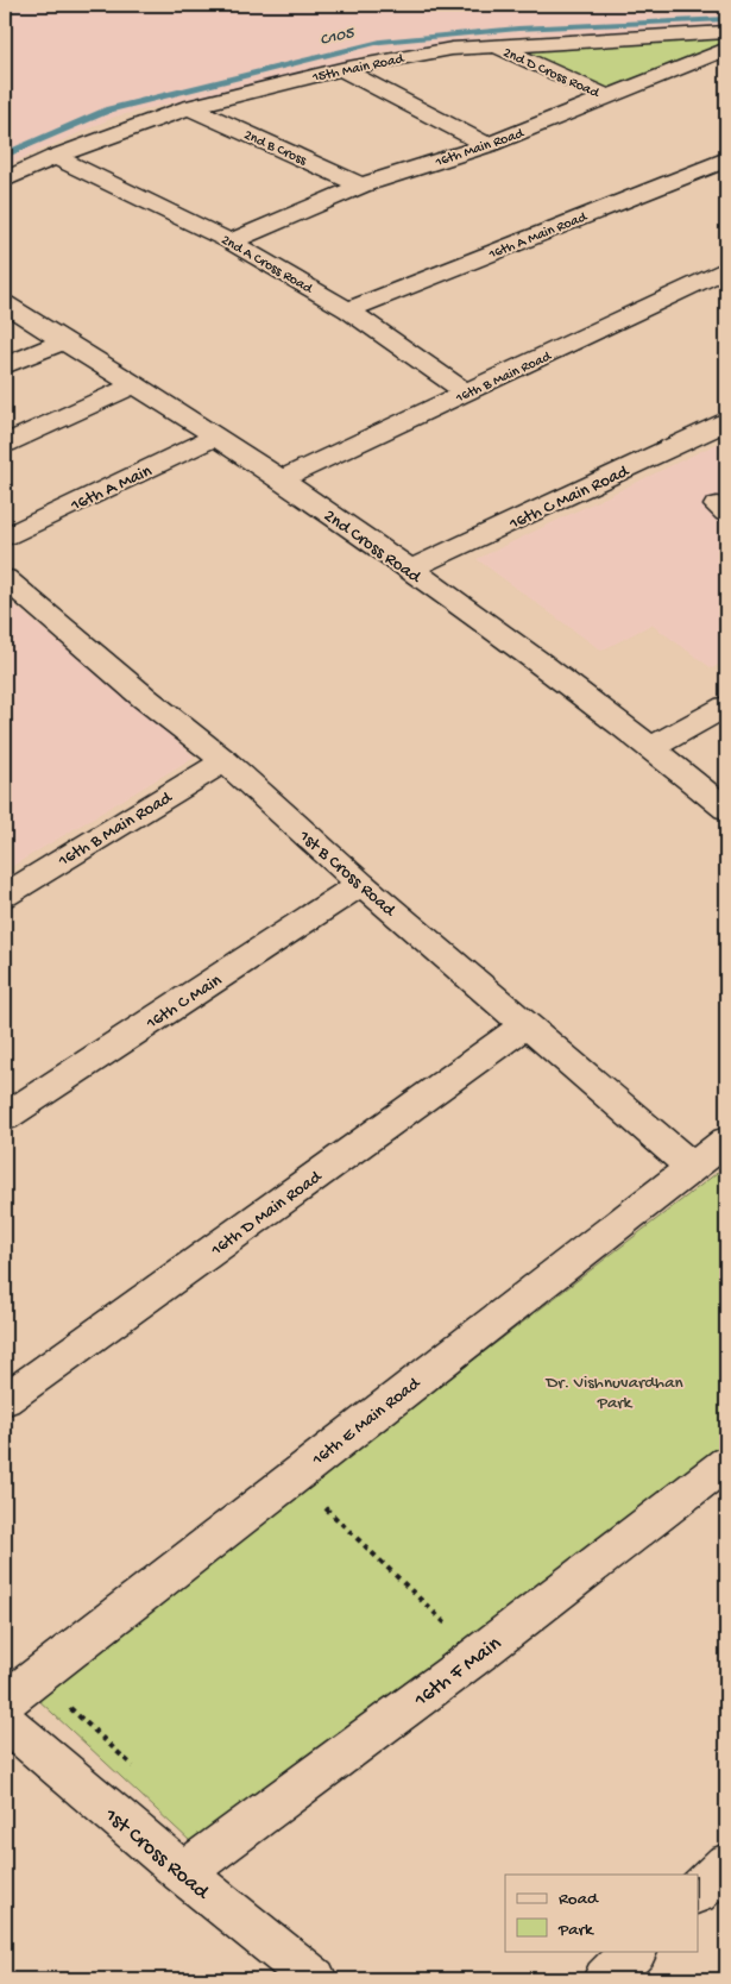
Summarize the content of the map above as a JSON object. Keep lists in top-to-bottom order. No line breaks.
{"streets":{"street":["15th Main Road","2nd D Cross Road","2nd B Cross","16th Main Road","16th A Main Road","2nd A Cross Road","16th B Main Road","16th A Main","16th C Main Road","2nd Cross Road","1st B Cross Road","16th C Main","16th D Main Road","16th E Main Road","16th F Main","1st Cross Road"]},"crossings":[["15th Main Road","2nd D Cross Road"],["15th Main Road","2nd B Cross"],["15th Main Road","2nd A Cross Road"],["2nd D Cross Road","16th Main Road"],["2nd B Cross","16th Main Road"],["16th Main Road","2nd A Cross Road"],["16th A Main Road","2nd A Cross Road"],["2nd A Cross Road","16th B Main Road"],["16th B Main Road","2nd Cross Road"],["16th B Main Road","1st B Cross Road"],["16th A Main","2nd Cross Road"],["16th C Main Road","2nd Cross Road"],["1st B Cross Road","16th C Main"],["1st B Cross Road","16th D Main Road"],["1st B Cross Road","16th E Main Road"],["16th F Main","1st Cross Road"]],"water":["C105"],"parks":["Dr. Vishnuvardhan Park"],"legend":["Road","Park"]}
